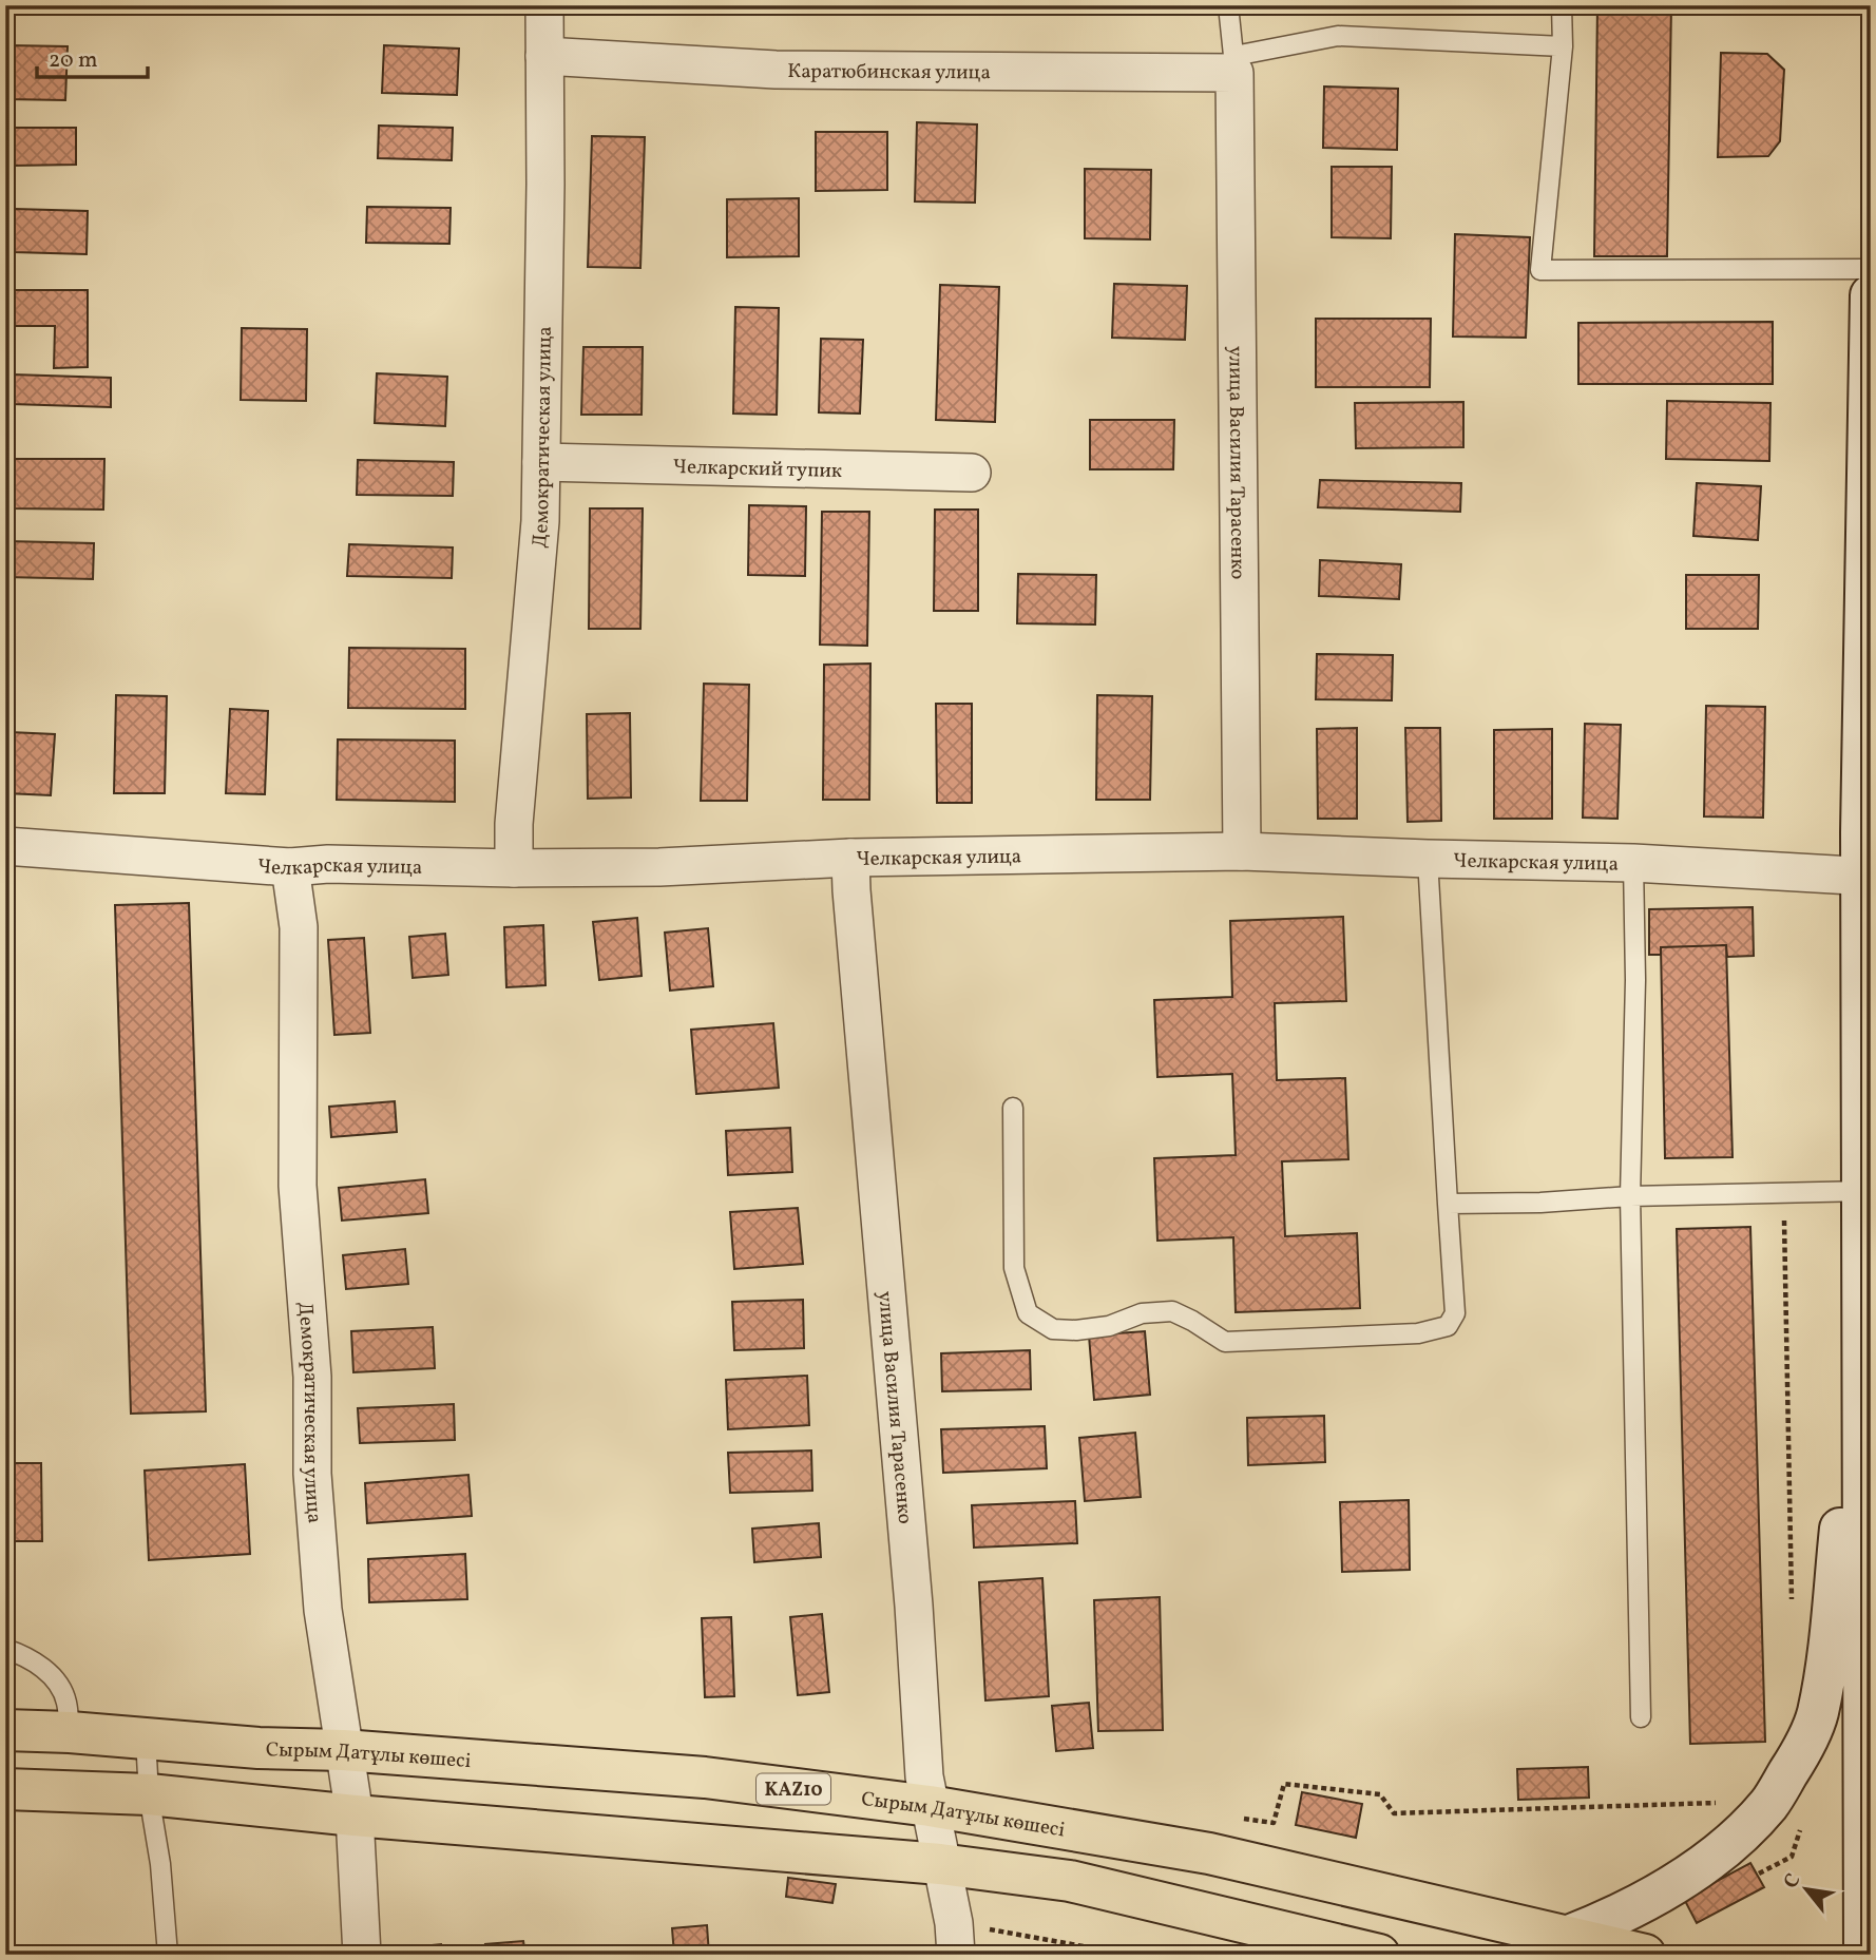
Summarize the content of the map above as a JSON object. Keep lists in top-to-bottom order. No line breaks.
{"streets":{"highway":["Сырым Датұлы көшесі","KAZ10"],"street":["Каратюбинская улица","Демократическая улица","улица Василия Тарасенко","Челкарский тупик","Челкарская улица"]},"crossings":[["Каратюбинская улица","Демократическая улица"],["Каратюбинская улица","улица Василия Тарасенко"],["Демократическая улица","Челкарский тупик"],["Демократическая улица","Челкарская улица"],["Демократическая улица","Сырым Датұлы көшесі"],["улица Василия Тарасенко","Челкарская улица"],["улица Василия Тарасенко","Сырым Датұлы көшесі"]],"scale_bar":"20 m","north":"top left"}
